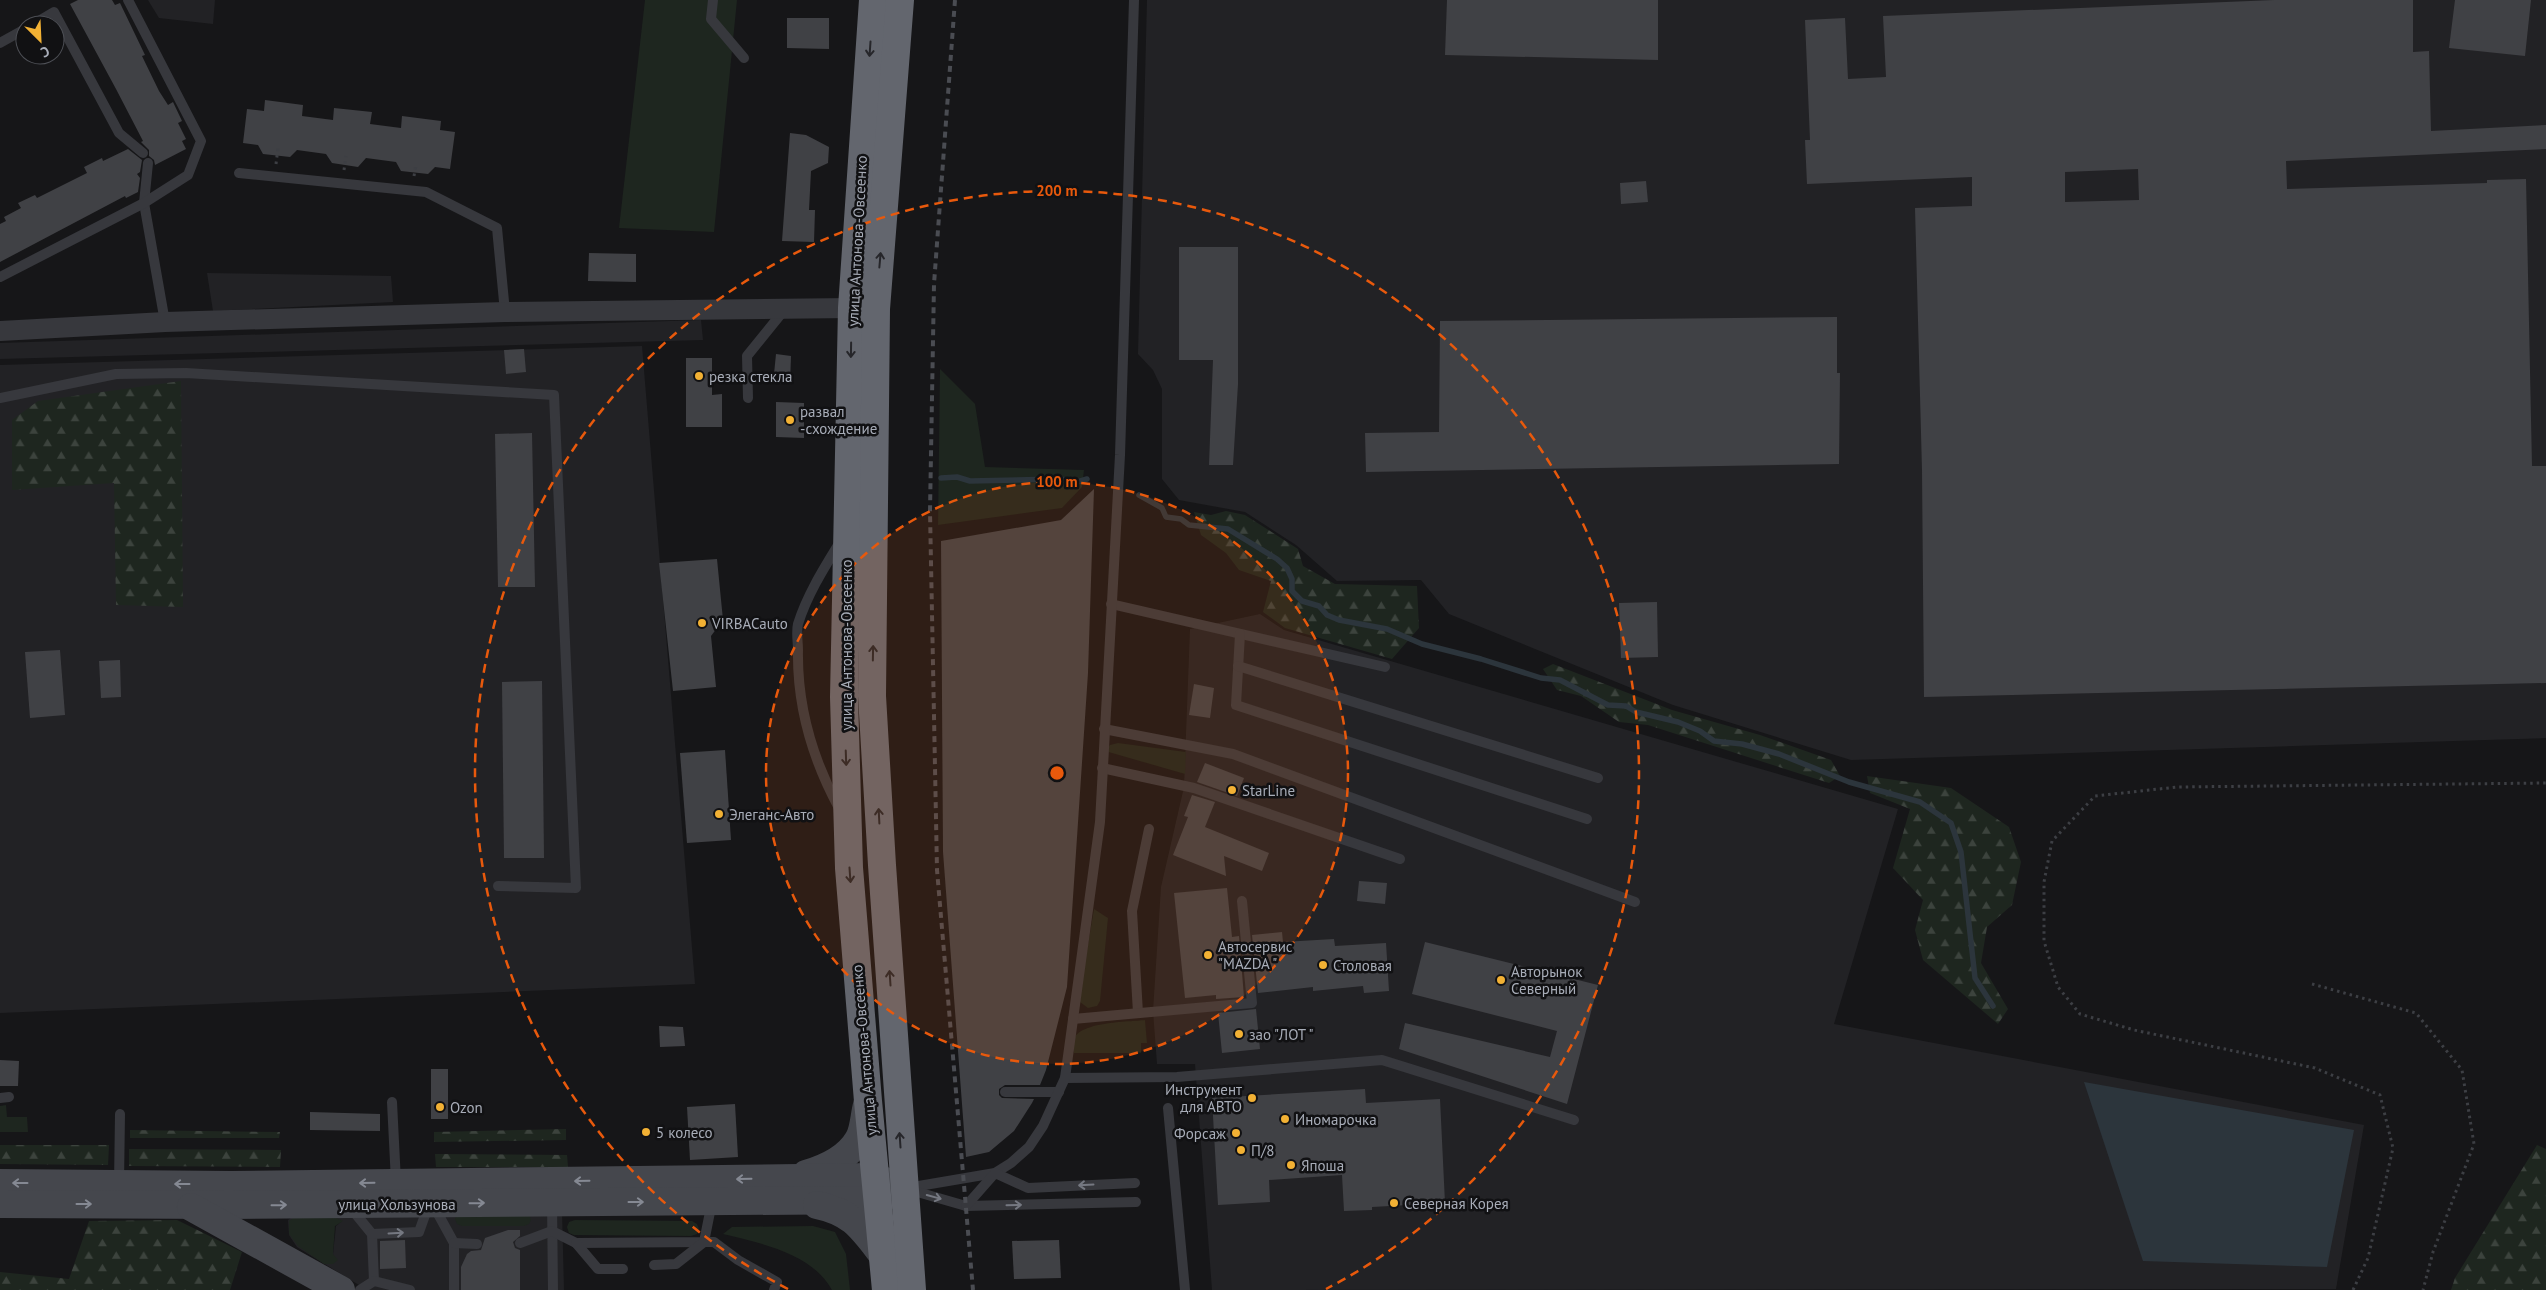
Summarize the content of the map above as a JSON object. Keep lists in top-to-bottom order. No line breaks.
{"streets":{"highway":["улица Антонова-Овсеенко"],"main road":["улица Хользунова"]},"crossings":[["улица Антонова-Овсеенко","улица Хользунова"]],"places":["резка стекла","развал -схождение","VIRBACauto","StarLine","Элеганс-Авто","Автосервис \"MAZDA \"","Столовая","Авторынок Северный","зао \"ЛОТ \"","Инструмент для АВТО","Ozon","Иномарочка","5 колесо","Форсаж","П/8","Япоша","Северная Корея"],"north":"bottom right","rings":["200 m","100 m"]}
